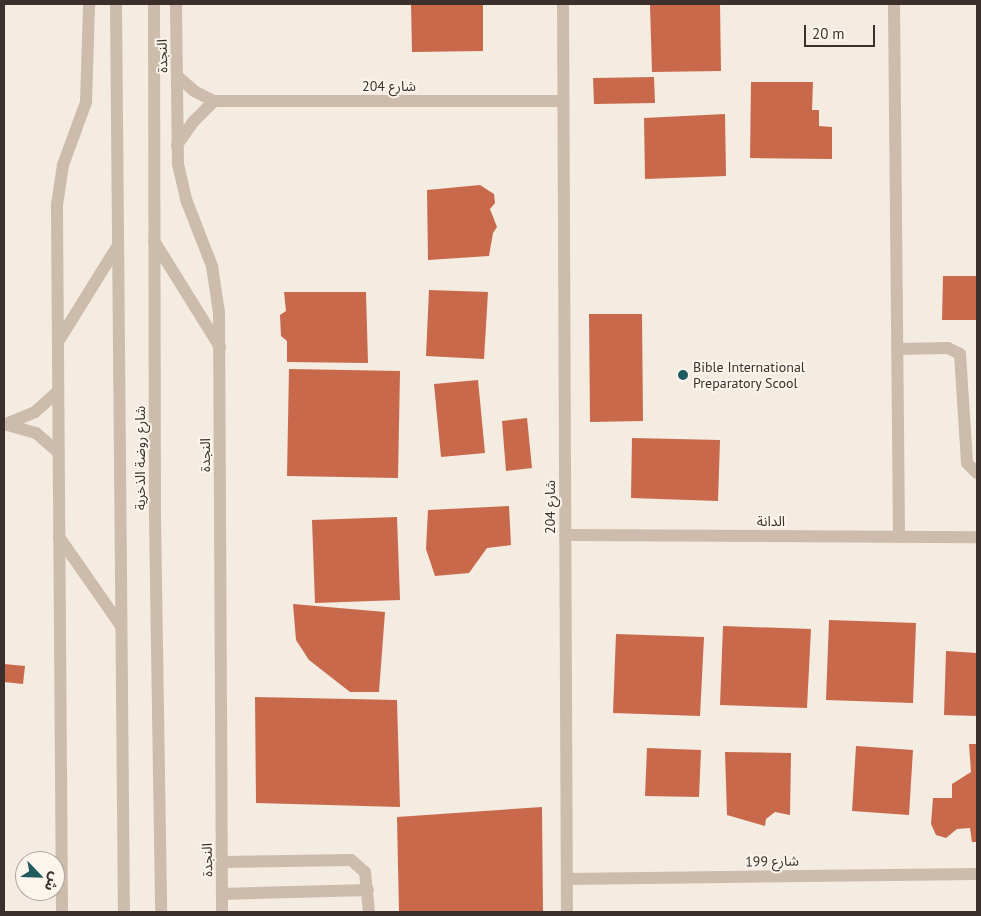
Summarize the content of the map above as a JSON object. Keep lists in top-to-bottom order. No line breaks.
{"streets":{"street":["النجدة","شارع 204","شارع روضة الذخرية","الدانة","شارع 199"]},"crossings":[["النجدة","شارع 204"],["شارع 204","الدانة"],["شارع 204","شارع 199"]],"places":["Bible International Preparatory Scool"],"scale_bar":"20 m","north":"bottom right"}
